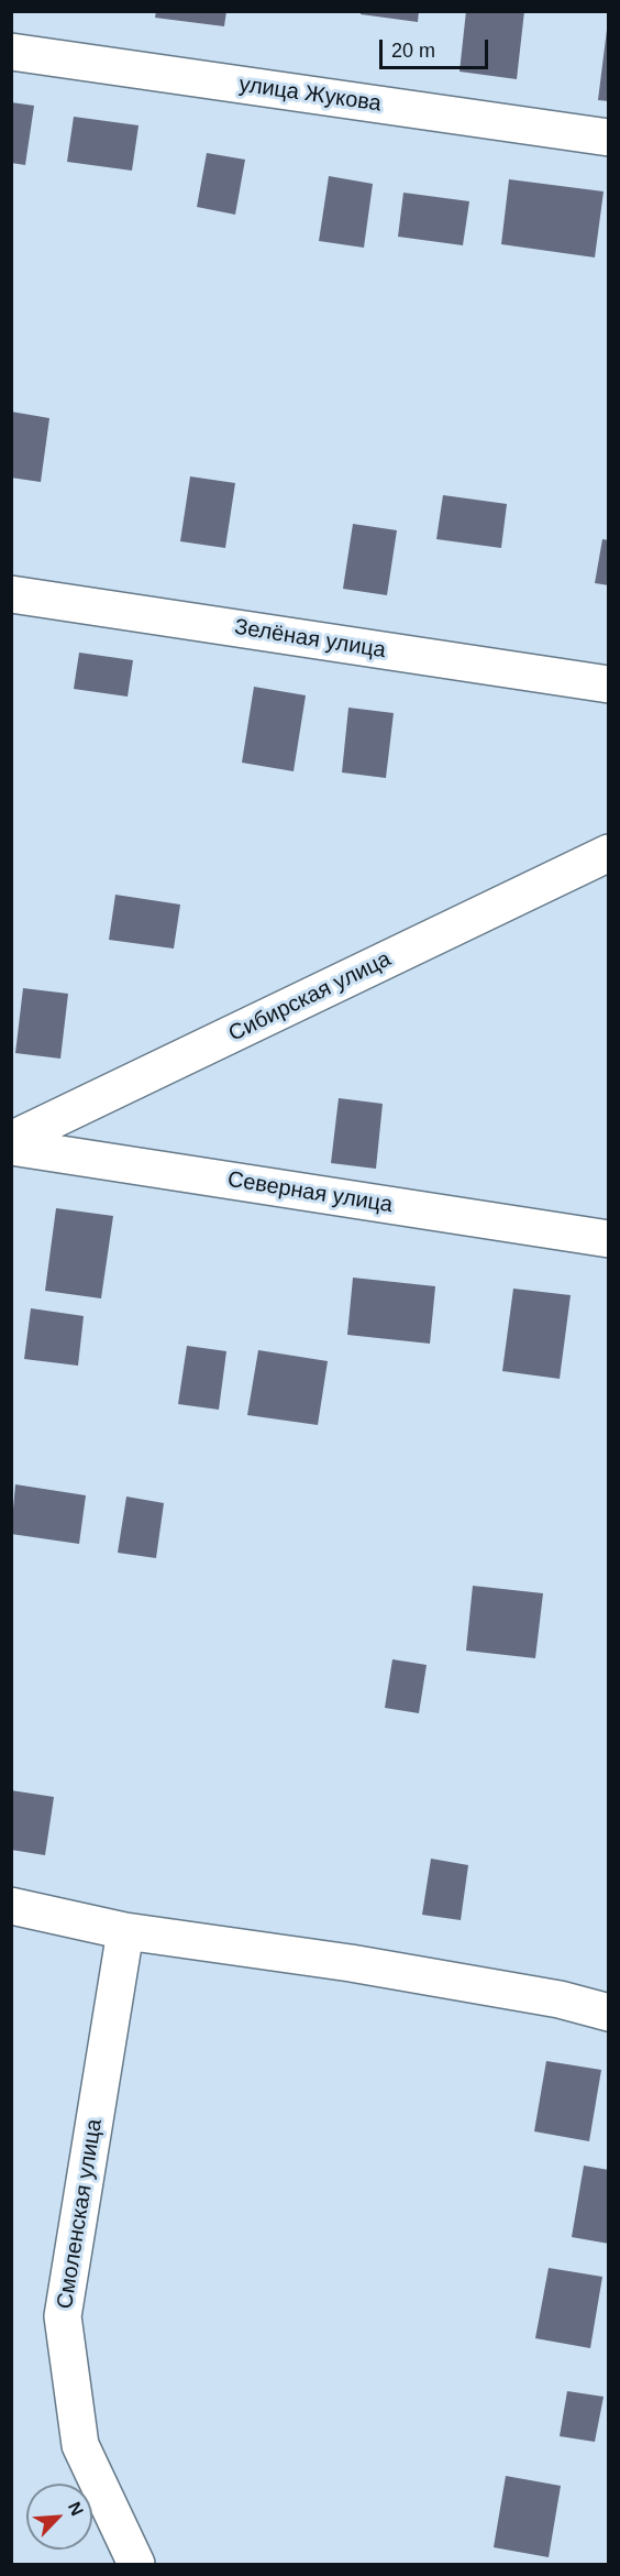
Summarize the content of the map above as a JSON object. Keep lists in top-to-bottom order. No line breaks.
{"streets":{"street":["улица Жукова","Зелёная улица","Сибирская улица","Северная улица","Смоленская улица"]},"scale_bar":"20 m","north":"top right"}
